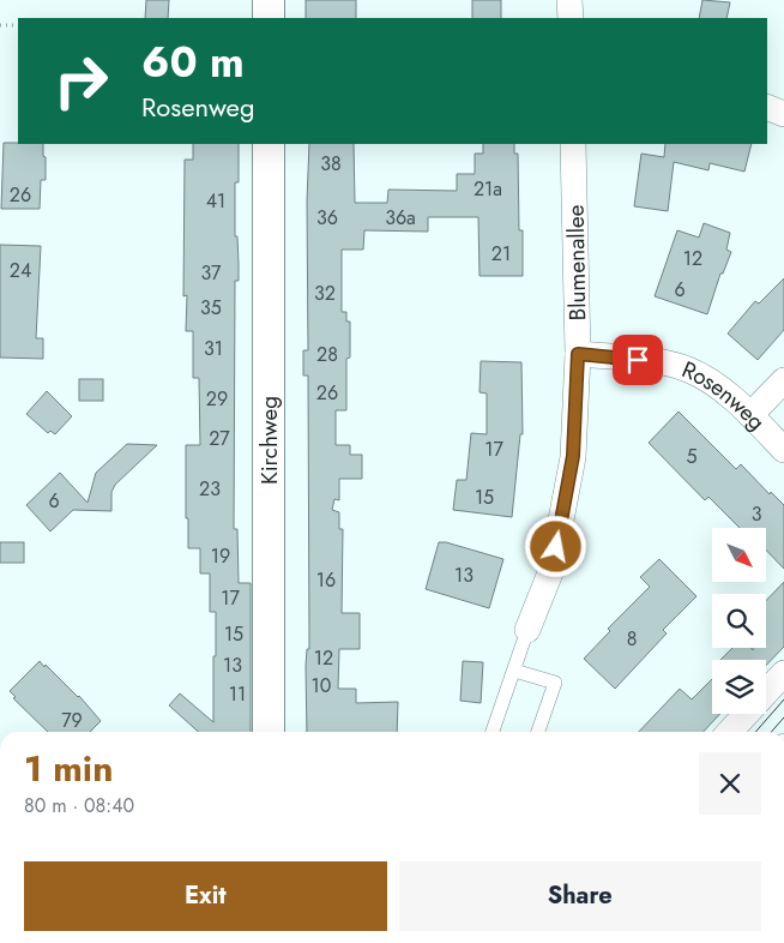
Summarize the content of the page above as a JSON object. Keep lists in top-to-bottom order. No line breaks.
{"streets":{"street":["Blumenallee","Rosenweg","Kirchweg"]},"crossings":[["Blumenallee","Rosenweg"]],"house_numbers":["38","21a","26","41","36","36a","21","12","24","37","6","32","35","31","28","26","29","27","17","5","23","15","6","3","19","13","16","17","15","8","12","13","10","11","79"],"north":"bottom right","page":{"turn":["60 m","Rosenweg"],"heading":["1 min","80 m · 08:40"],"buttons":["Exit","Share"]}}
